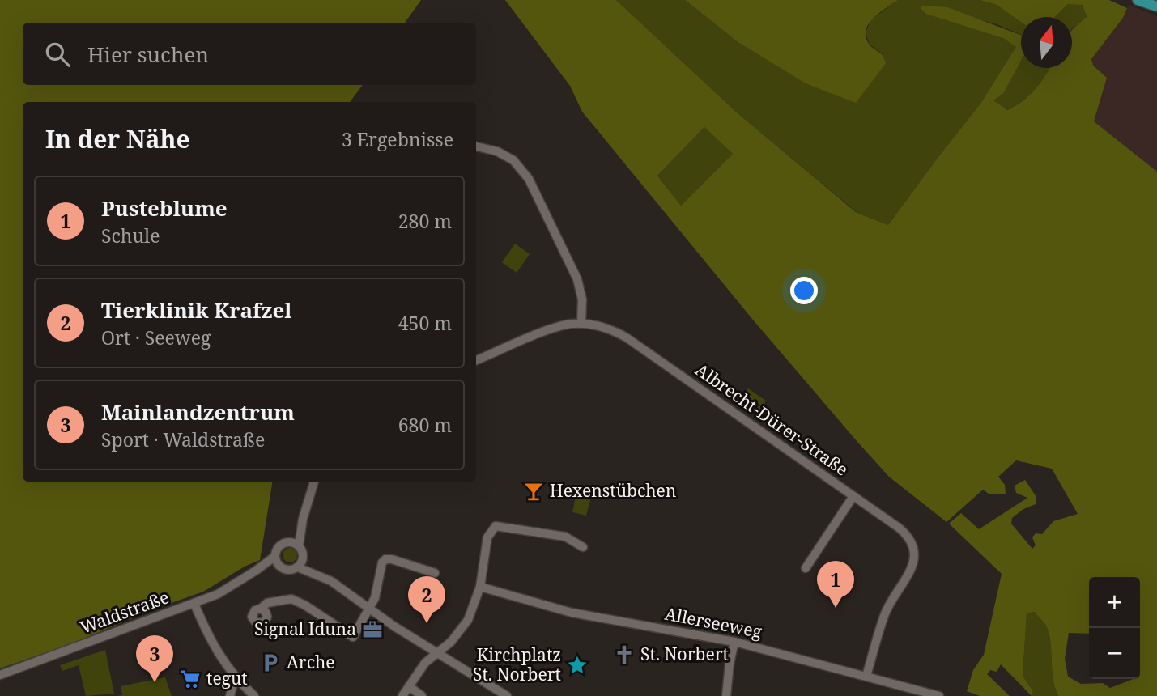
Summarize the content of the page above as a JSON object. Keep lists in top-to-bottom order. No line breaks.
{"streets":{"street":["Albrecht-Dürer-Straße","Waldstraße","Allerseeweg"]},"crossings":[["Albrecht-Dürer-Straße","Allerseeweg"]],"places":{"bar":["Hexenstübchen"],"office":["Signal Iduna"],"church":["St. Norbert"],"parking":["Arche"],"place":["Kirchplatz St. Norbert"],"supermarket":["tegut"]},"north":"top","page":{"search":"Hier suchen","heading":["In der Nähe","3 Ergebnisse"],"list":[{"mark":"1","name":"Pusteblume","note":"Schule","value":"280 m"},{"mark":"2","name":"Tierklinik Krafzel","note":"Ort · Seeweg","value":"450 m"},{"mark":"3","name":"Mainlandzentrum","note":"Sport · Waldstraße","value":"680 m"}],"pins":["1","2","3"],"map_buttons":["+","−"]}}
